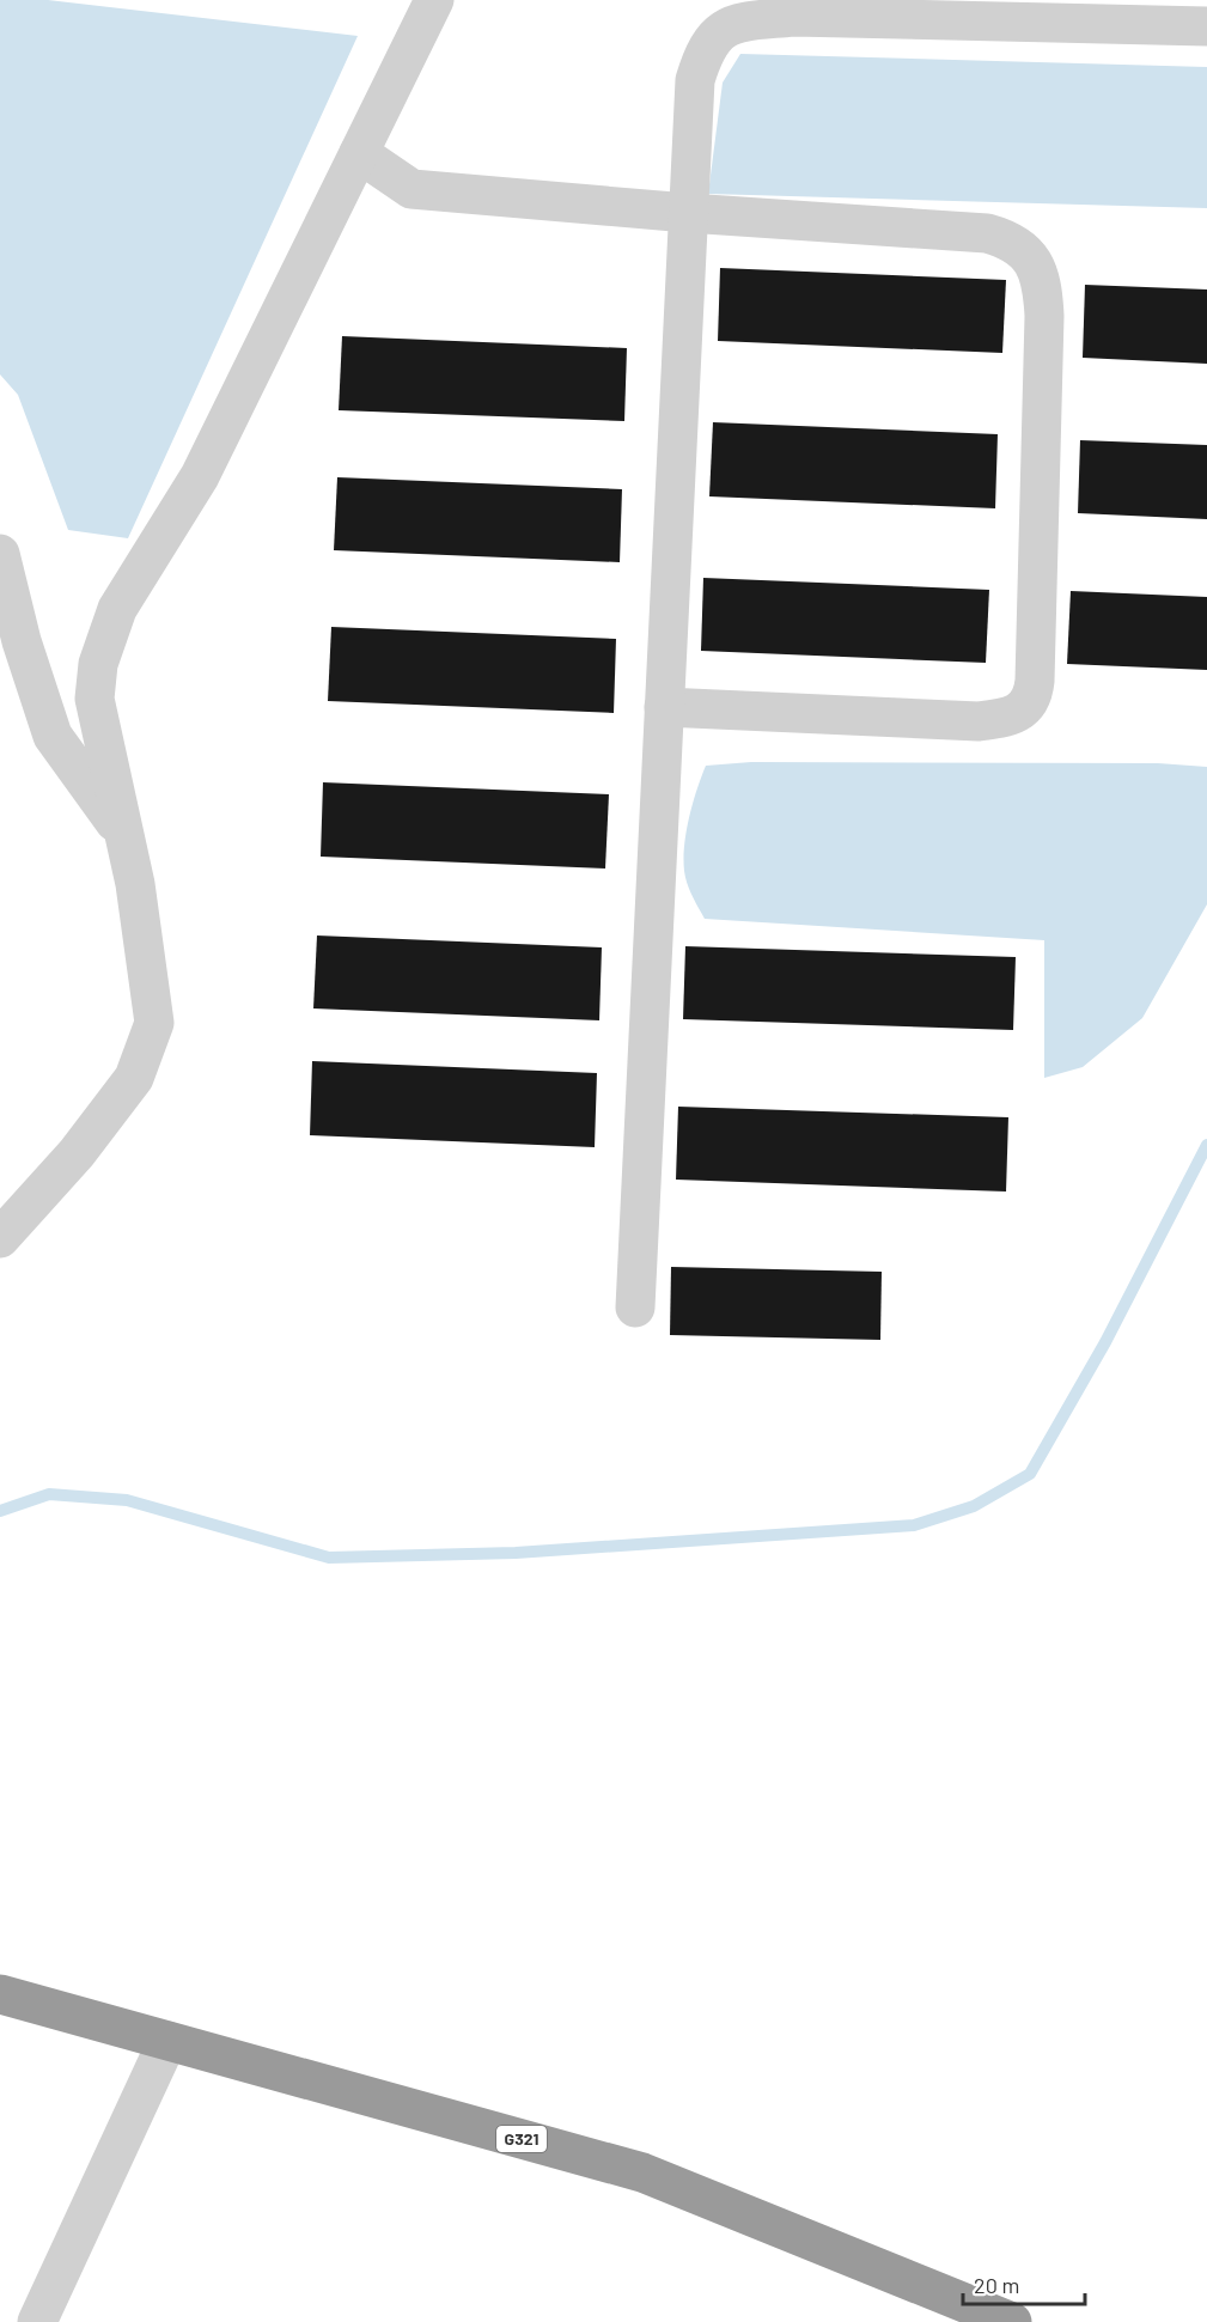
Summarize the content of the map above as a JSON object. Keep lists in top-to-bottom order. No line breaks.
{"streets":{"highway":["G321"]},"scale_bar":"20 m"}
